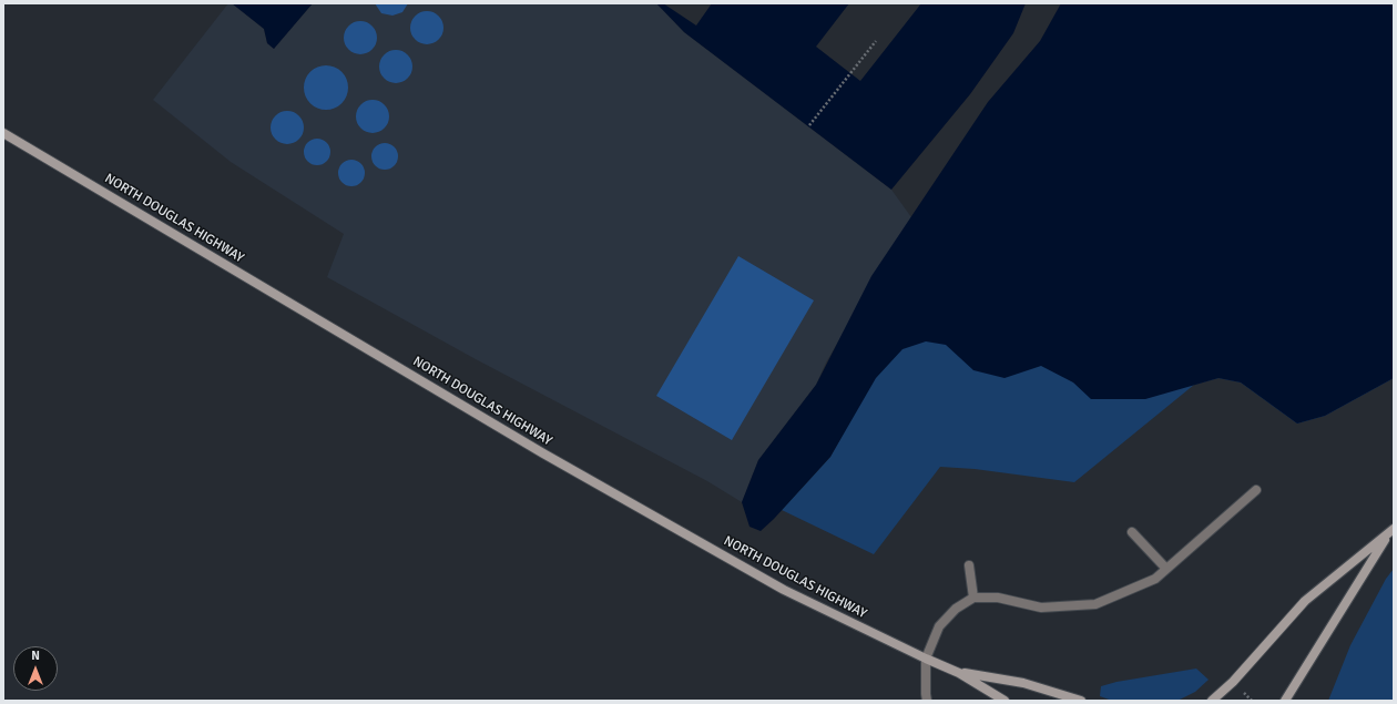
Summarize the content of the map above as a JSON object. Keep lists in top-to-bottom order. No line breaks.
{"streets":{"main road":["NORTH DOUGLAS HIGHWAY"]},"north":"top"}
